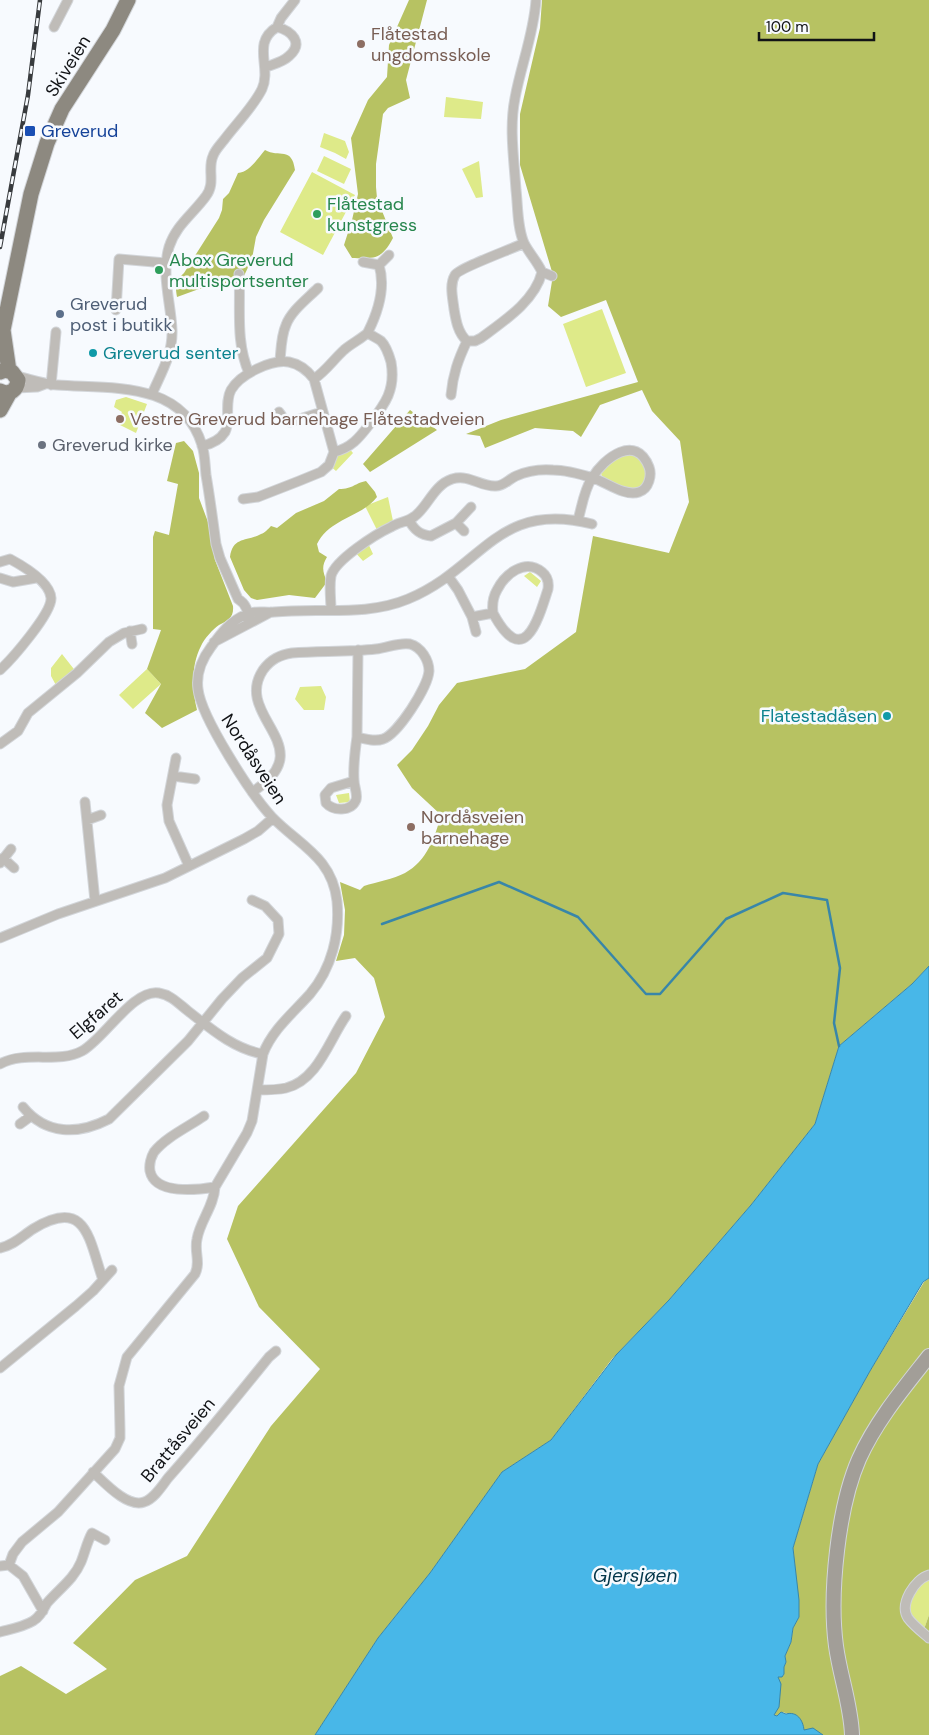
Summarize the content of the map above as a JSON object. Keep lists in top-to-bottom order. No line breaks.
{"streets":{"main road":["Skiveien"],"street":["Nordåsveien","Elgfaret","Brattåsveien"]},"crossings":[["Nordåsveien","Elgfaret"],["Nordåsveien","Brattåsveien"]],"water":["Gjersjøen"],"places":{"other":["Flåtestad ungdomsskole","Flåtestad kunstgress","Abox Greverud multisportsenter","Greverud post i butikk","Greverud senter","Vestre Greverud barnehage Flåtestadveien","Greverud kirke","Flatestadåsen","Nordåsveien barnehage"],"transit":["Greverud"]},"scale_bar":"100 m"}
